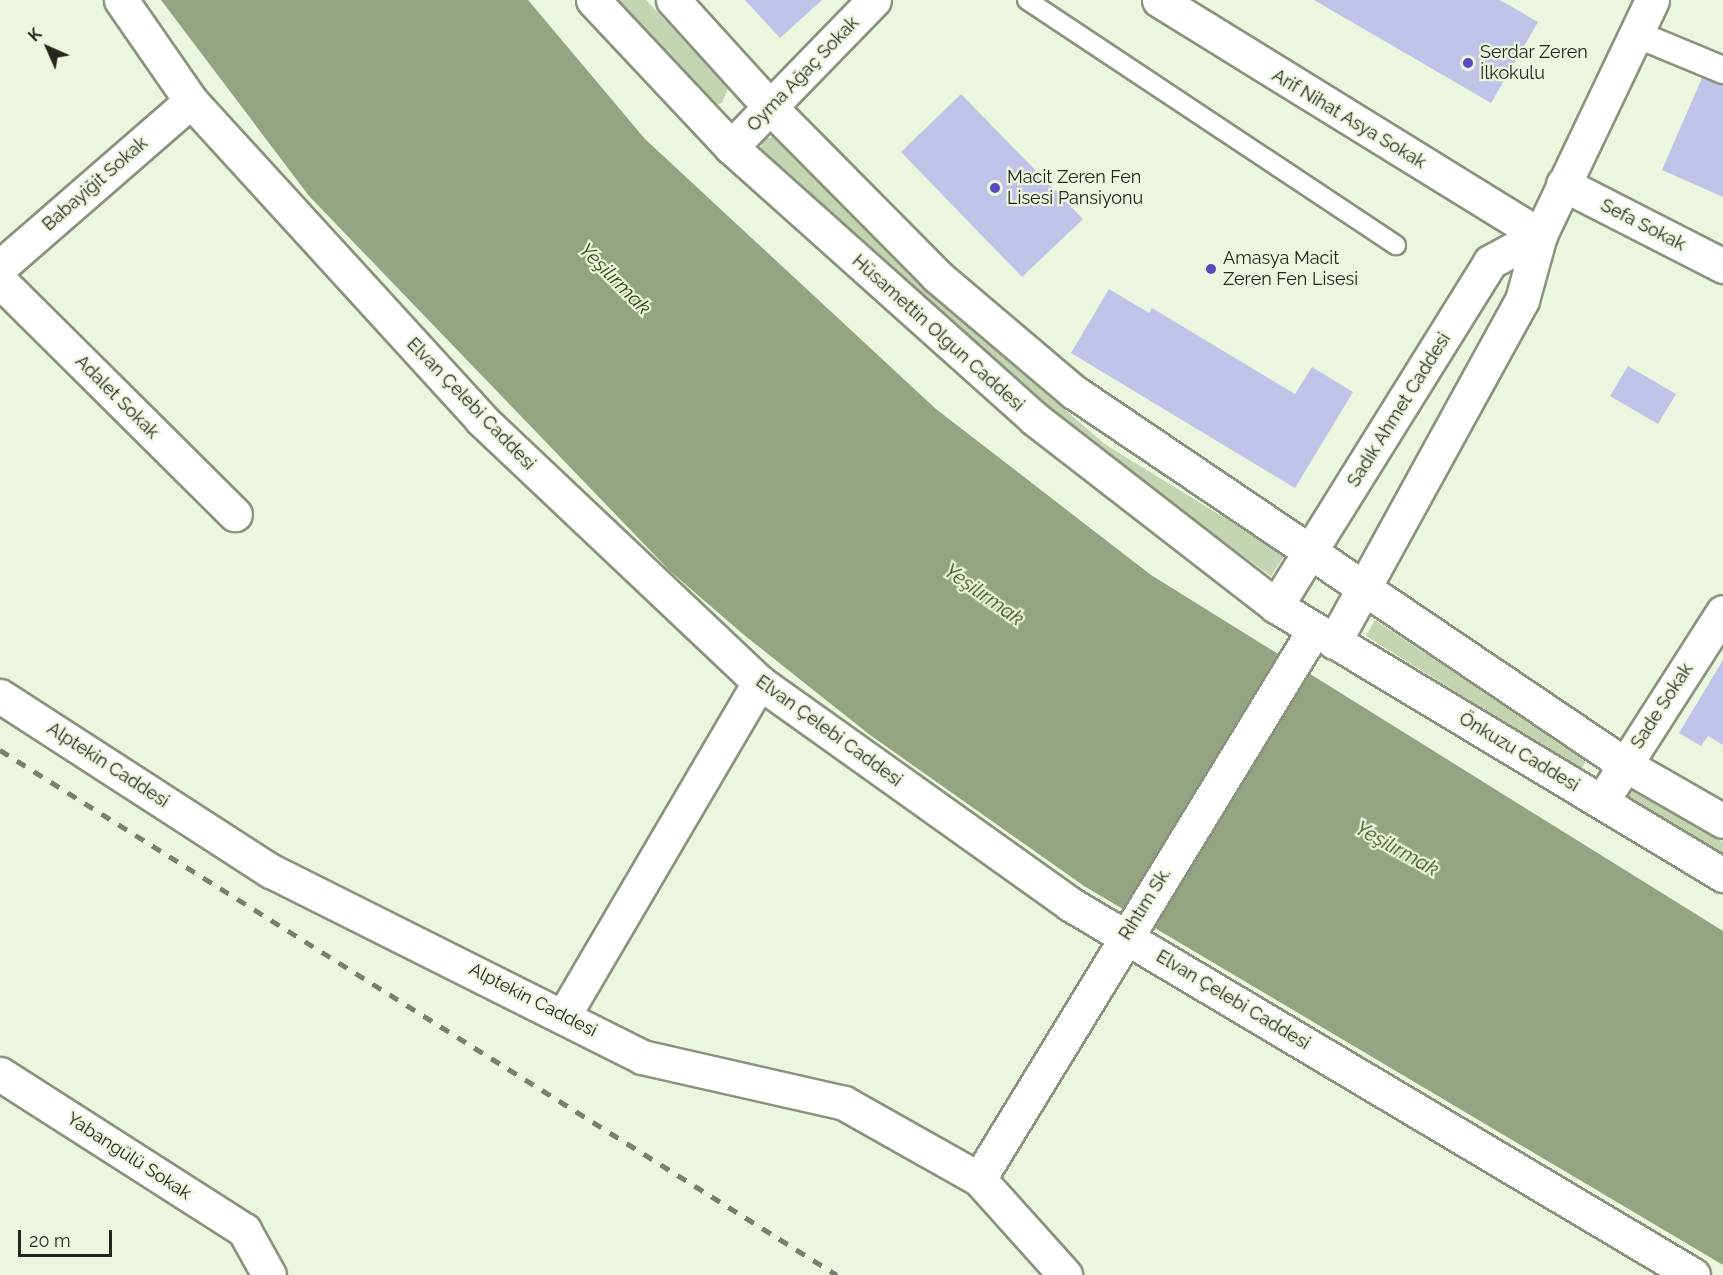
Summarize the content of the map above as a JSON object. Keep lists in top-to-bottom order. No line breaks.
{"streets":{"street":["Oyma Ağaç Sokak","Arif Nihat Asya Sokak","Babayiğit Sokak","Sefa Sokak","Hüsamettin Olgun Caddesi","Adalet Sokak","Elvan Çelebi Caddesi","Sadık Ahmet Caddesi","Sade Sokak","Önkuzu Caddesi","Alptekin Caddesi","Rıhtım Sk.","Yabangülü Sokak"]},"crossings":[["Oyma Ağaç Sokak","Hüsamettin Olgun Caddesi"],["Arif Nihat Asya Sokak","Sadık Ahmet Caddesi"],["Babayiğit Sokak","Elvan Çelebi Caddesi"],["Hüsamettin Olgun Caddesi","Sadık Ahmet Caddesi"],["Hüsamettin Olgun Caddesi","Önkuzu Caddesi"],["Hüsamettin Olgun Caddesi","Rıhtım Sk."],["Elvan Çelebi Caddesi","Rıhtım Sk."],["Sade Sokak","Önkuzu Caddesi"],["Önkuzu Caddesi","Rıhtım Sk."],["Alptekin Caddesi","Rıhtım Sk."]],"water":["Yeşilırmak"],"places":["Serdar Zeren İlkokulu","Macit Zeren Fen Lisesi Pansiyonu","Amasya Macit Zeren Fen Lisesi"],"scale_bar":"20 m","north":"top left"}
